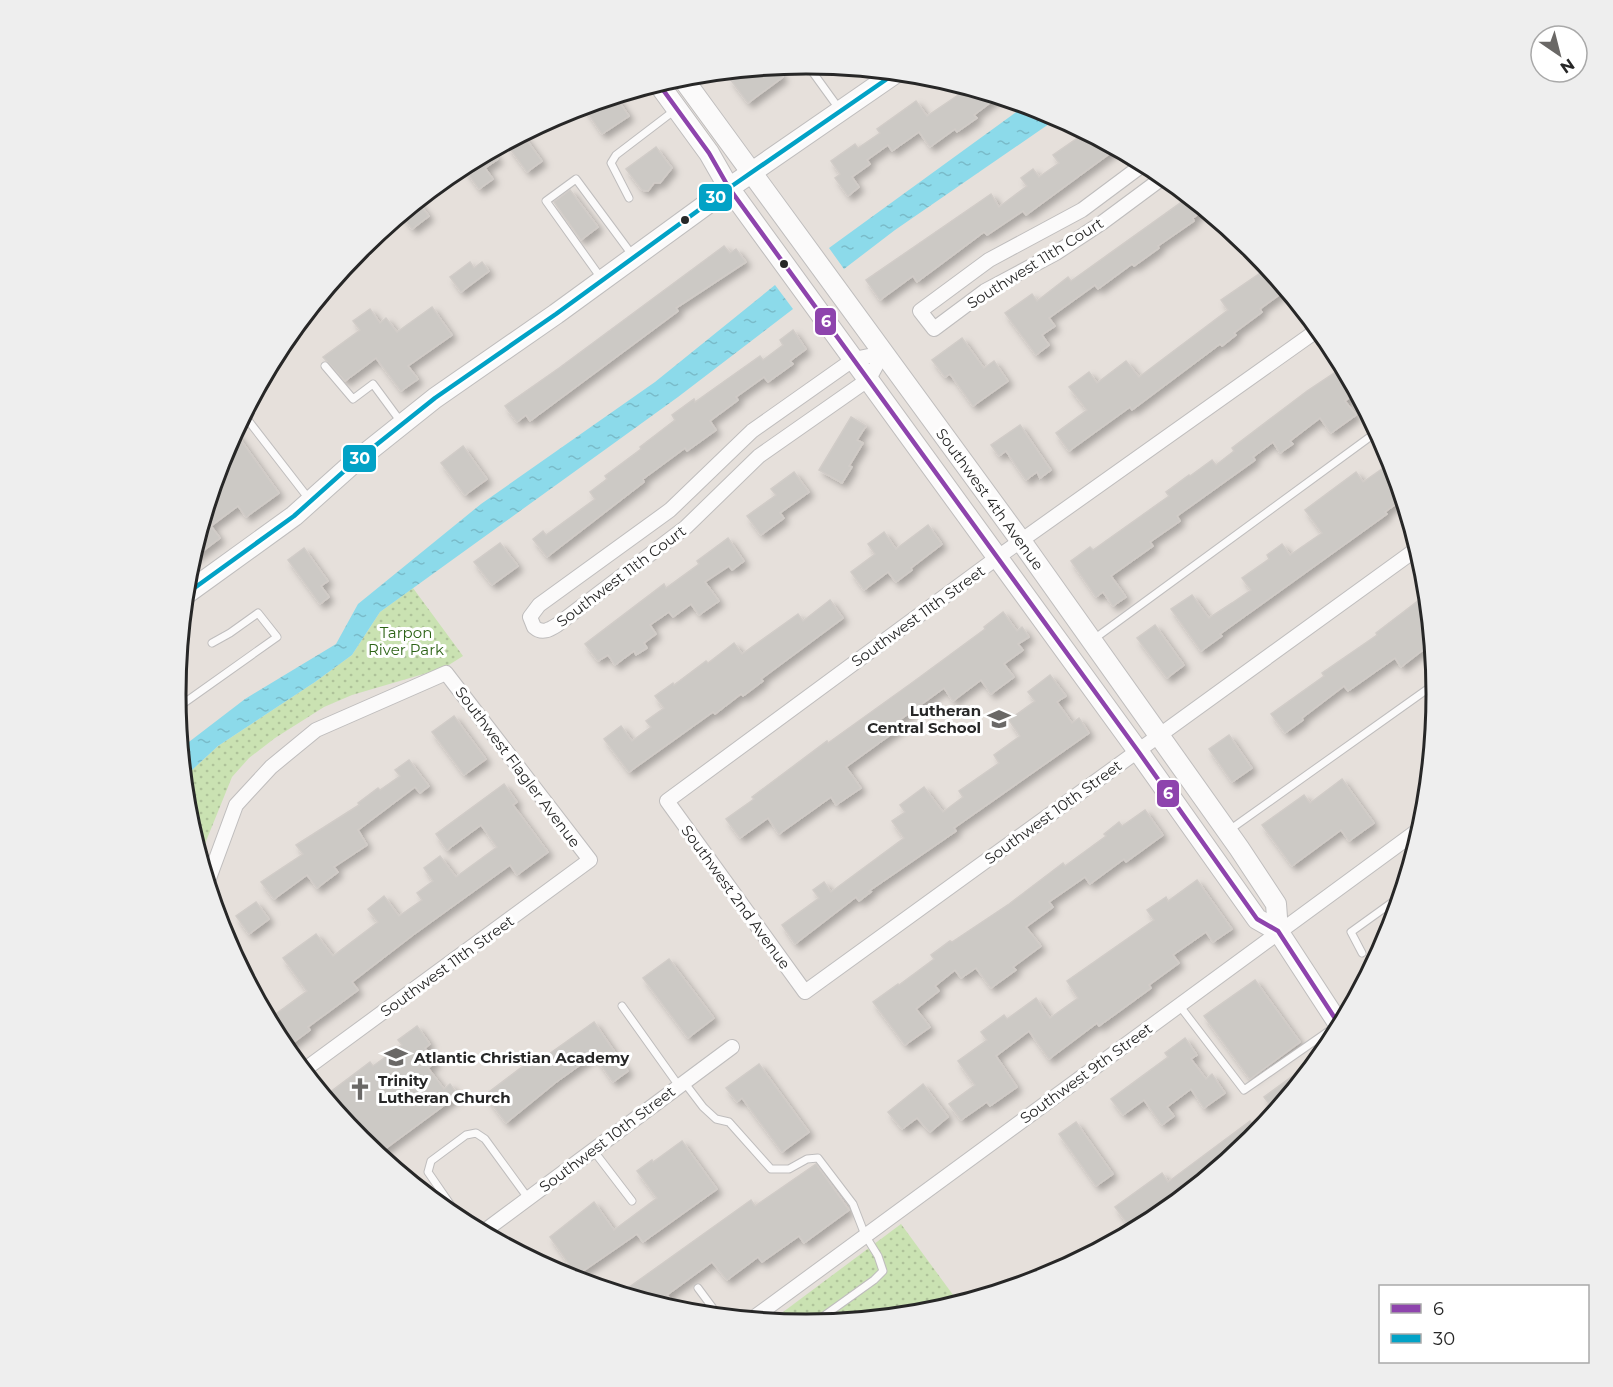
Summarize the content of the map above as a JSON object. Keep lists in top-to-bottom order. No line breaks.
{"streets":{"main road":["Southwest 4th Avenue"],"street":["Southwest 11th Court","Southwest 11th Street","Southwest Flagler Avenue","Southwest 10th Street","Southwest 2nd Avenue","Southwest 9th Street"]},"crossings":[["Southwest 11th Court","Southwest 4th Avenue"],["Southwest 4th Avenue","Southwest 11th Street"],["Southwest 4th Avenue","Southwest 10th Street"],["Southwest 4th Avenue","Southwest 9th Street"],["Southwest 11th Street","Southwest Flagler Avenue"],["Southwest 11th Street","Southwest 2nd Avenue"],["Southwest 10th Street","Southwest 2nd Avenue"]],"parks":["Tarpon River Park"],"places":{"school or university":["Lutheran Central School","Atlantic Christian Academy"],"church":["Trinity Lutheran Church"]},"lines":["transit line 30","transit line 6"],"legend":["6","30"],"north":"bottom right"}
